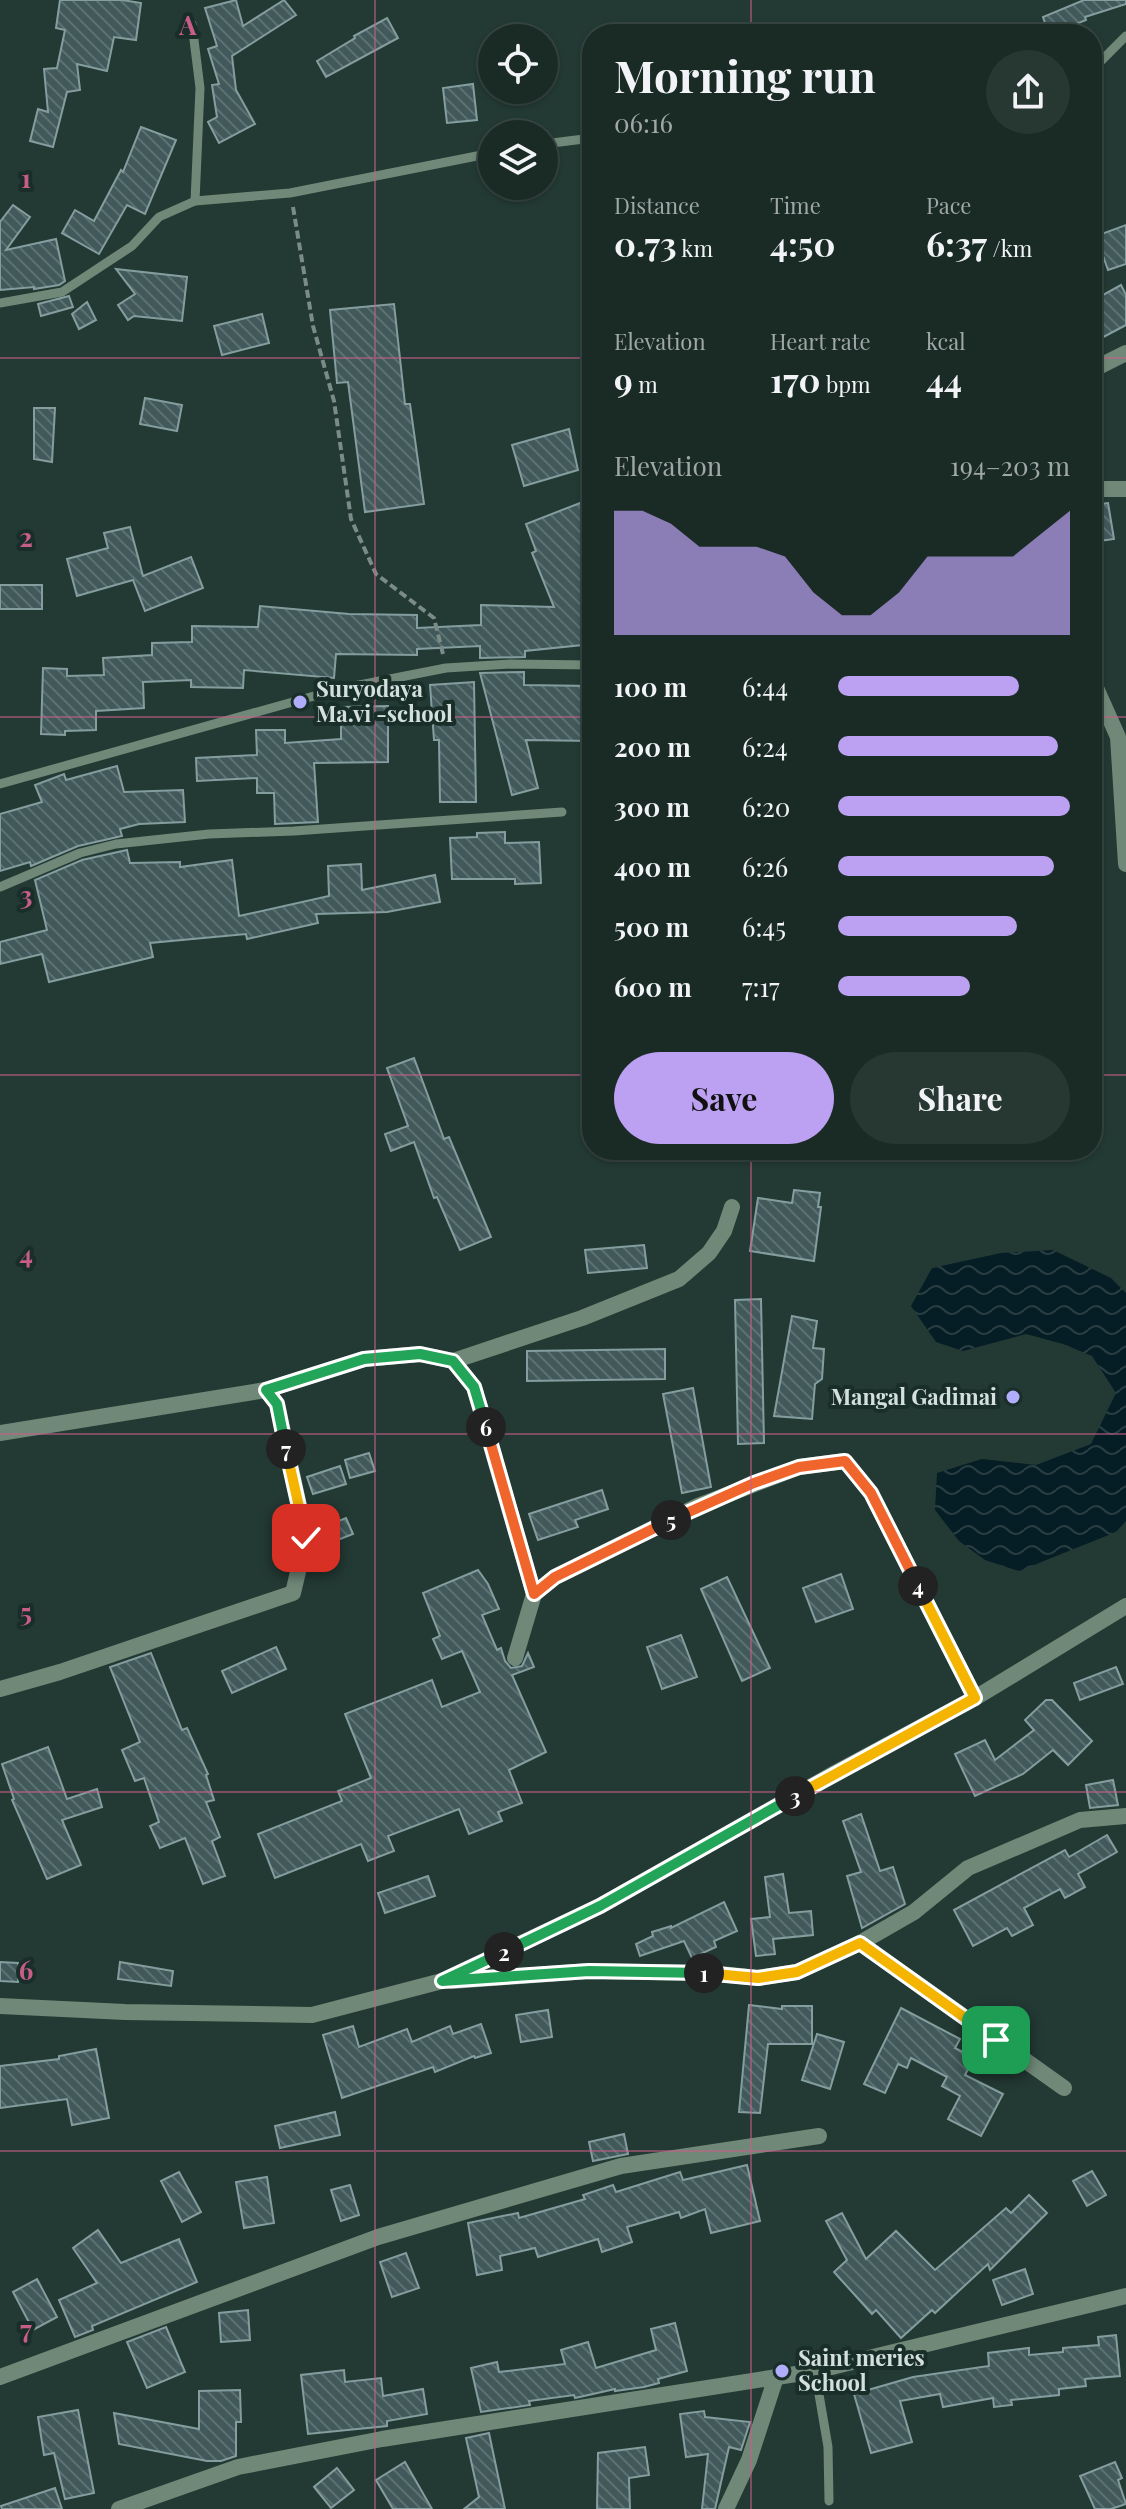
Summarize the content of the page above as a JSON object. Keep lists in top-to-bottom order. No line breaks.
{"places":["Suryodaya Ma.vi -school","Mangal Gadimai","Saint meries School"],"page":{"heading":["Morning run","06:16"],"stats":[["Distance","0.73 km"],["Time","4:50"],["Pace","6:37 /km"],["Elevation","9 m"],["Heart rate","170 bpm"],["kcal","44"]],"chart":["Elevation","194–203 m"],"list":[{"name":"100 m","note":"6:44"},{"name":"200 m","note":"6:24"},{"name":"300 m","note":"6:20"},{"name":"400 m","note":"6:26"},{"name":"500 m","note":"6:45"},{"name":"600 m","note":"7:17"}],"buttons":["Save","Share"],"pins":["6","7","5","4","3","2","1"]},"grid":{"columns":["A"],"rows":["1","2","3","4","5","6","7"]}}
